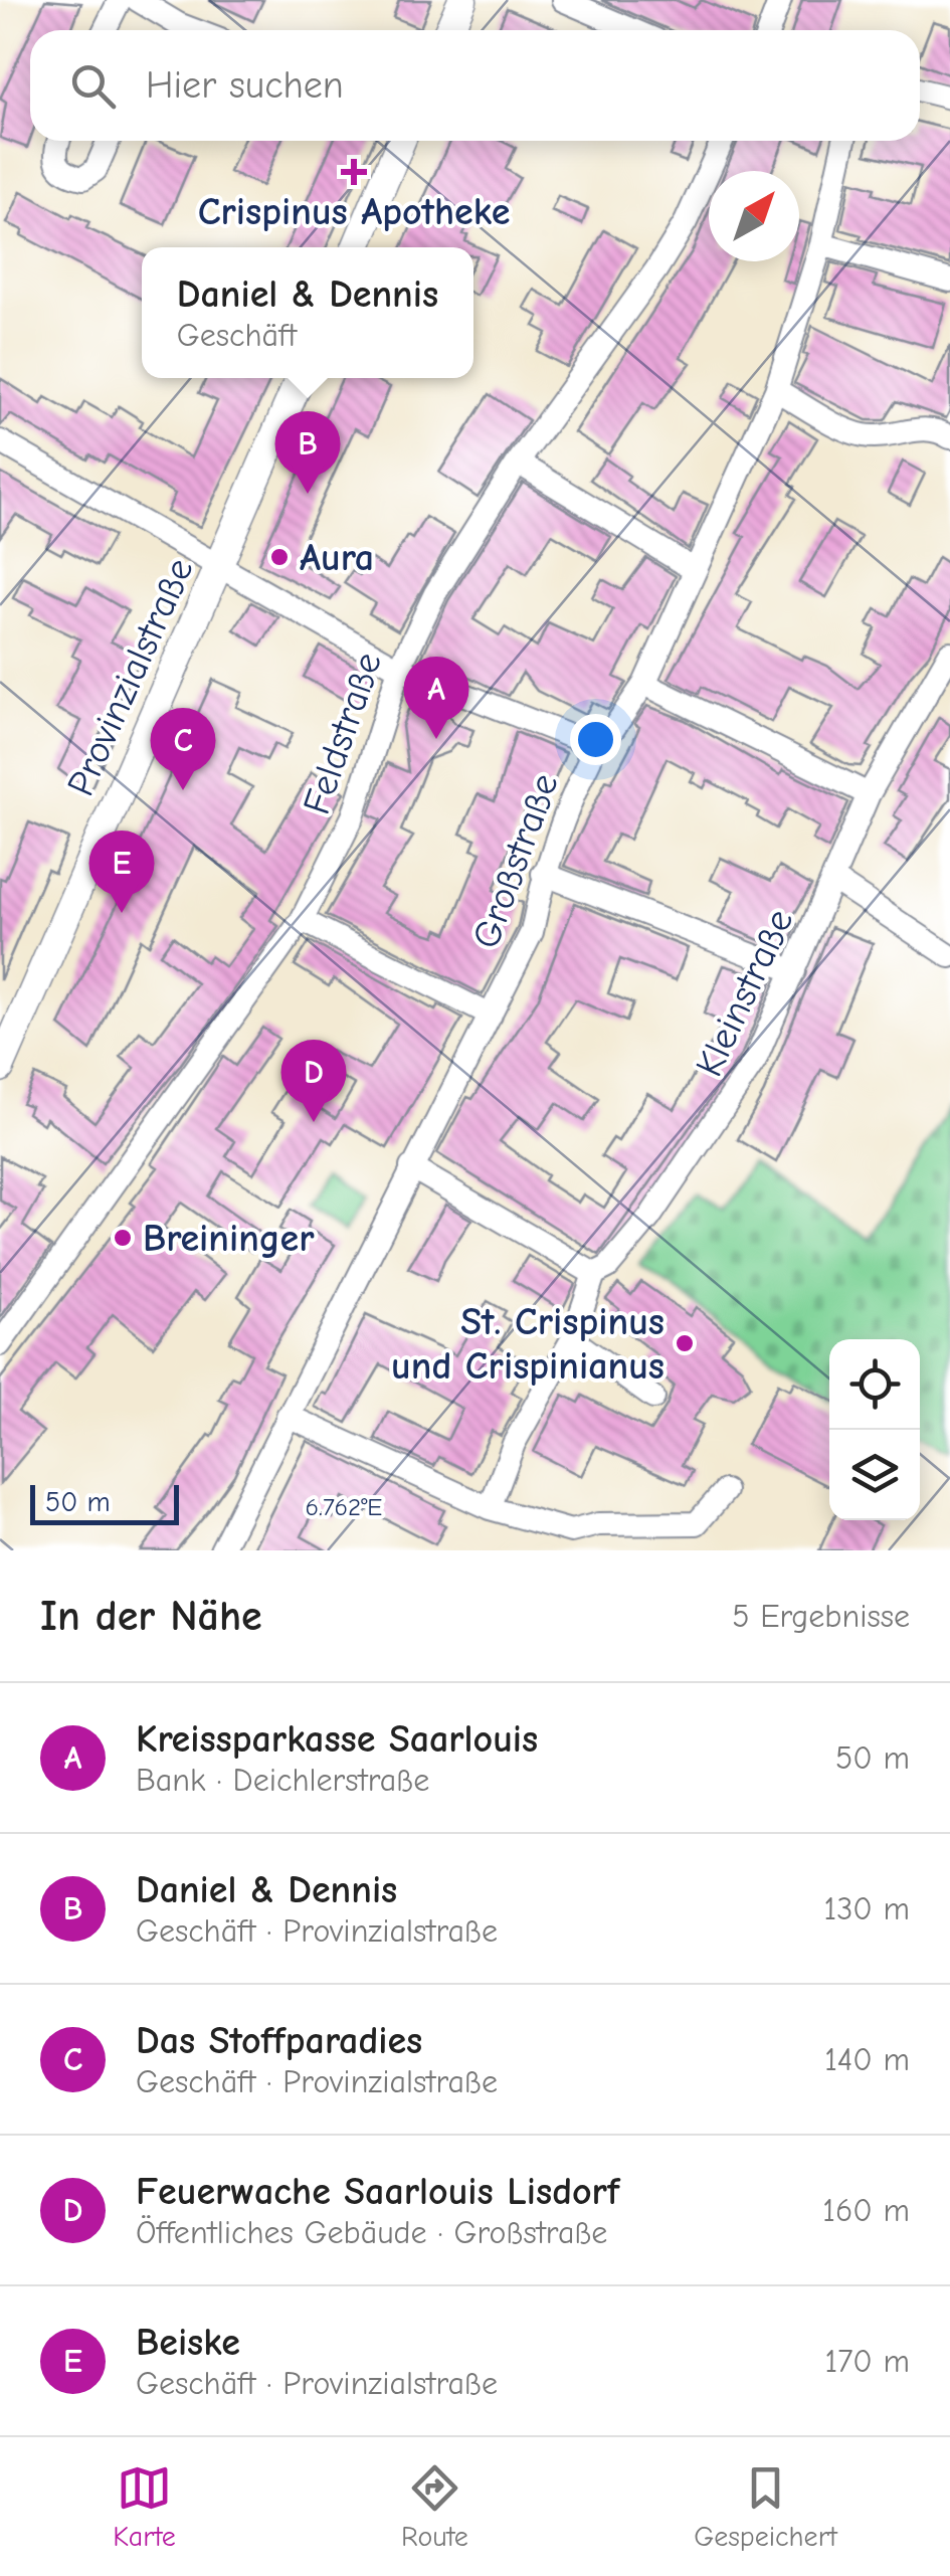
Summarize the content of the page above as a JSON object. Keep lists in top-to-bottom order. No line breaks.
{"streets":{"main road":["Provinzialstraße"],"street":["Feldstraße","Großstraße","Kleinstraße"]},"places":{"health":["Crispinus Apotheke"],"other":["Aura","Breininger","St. Crispinus und Crispinianus"]},"scale_bar":"50 m","north":"top right","page":{"search":"Hier suchen","popup":["Daniel & Dennis","Geschäft"],"pins":["B","A","C","E","D"],"scale":"50 m","heading":["In der Nähe","5 Ergebnisse"],"list":[{"mark":"A","name":"Kreissparkasse Saarlouis","note":"Bank · Deichlerstraße","value":"50 m"},{"mark":"B","name":"Daniel & Dennis","note":"Geschäft · Provinzialstraße","value":"130 m"},{"mark":"C","name":"Das Stoffparadies","note":"Geschäft · Provinzialstraße","value":"140 m"},{"mark":"D","name":"Feuerwache Saarlouis Lisdorf","note":"Öffentliches Gebäude · Großstraße","value":"160 m"},{"mark":"E","name":"Beiske","note":"Geschäft · Provinzialstraße","value":"170 m"}],"nav":["Karte","Route","Gespeichert"]},"coordinates":["6.762°E"]}
